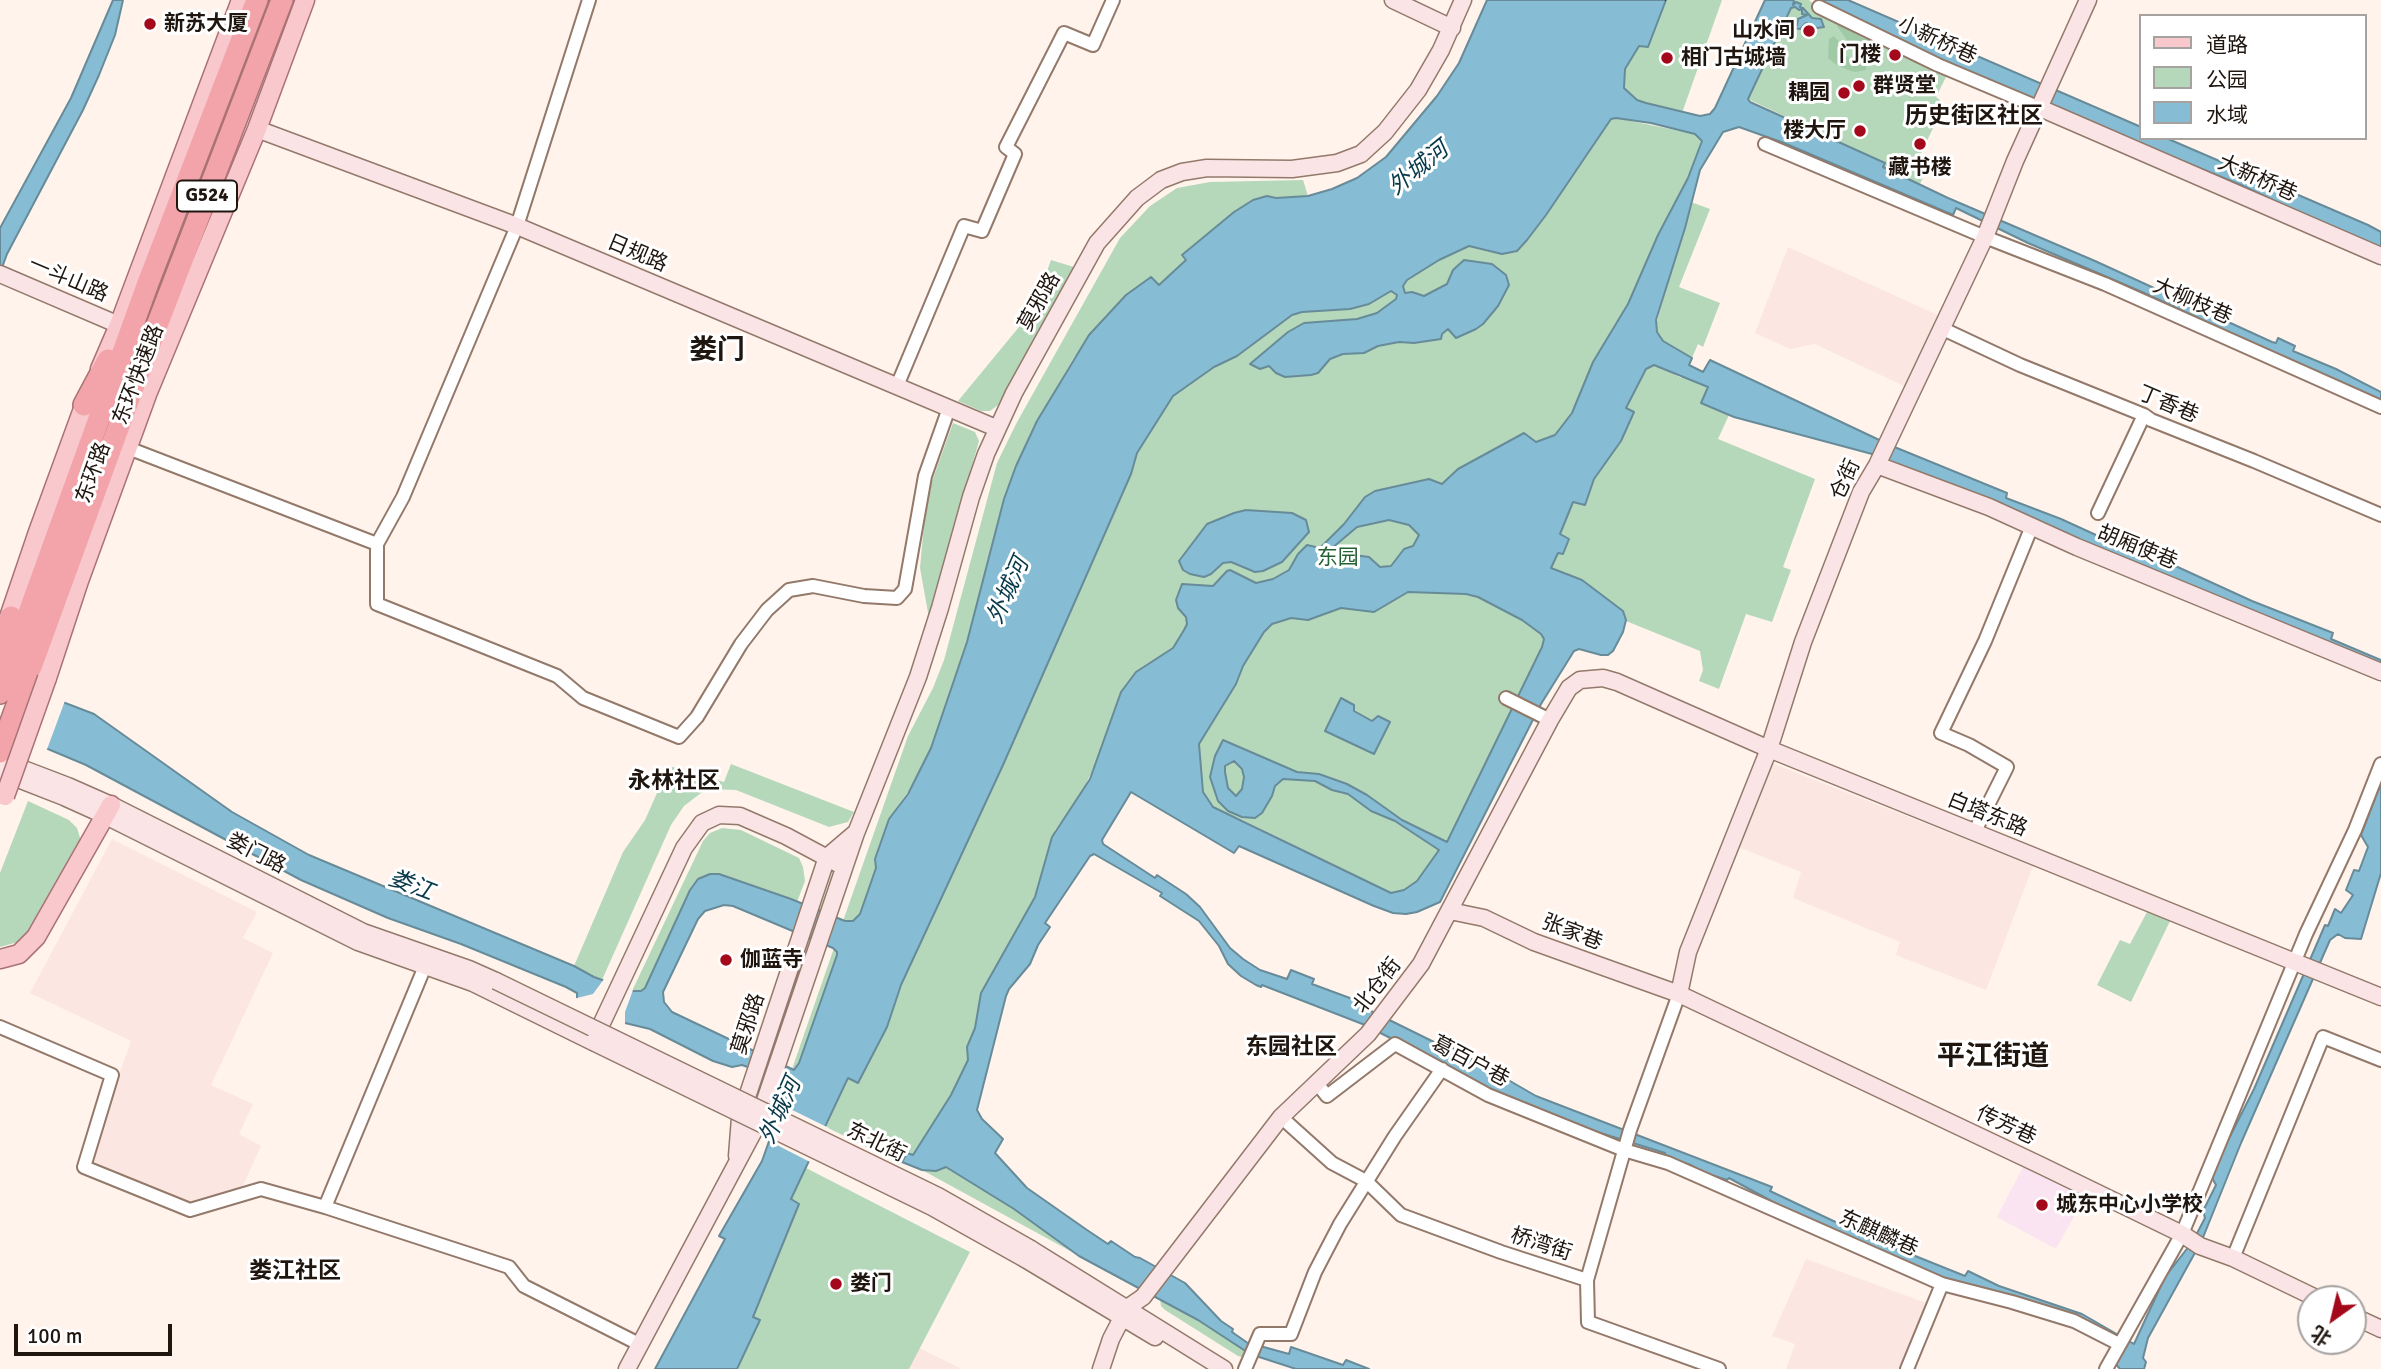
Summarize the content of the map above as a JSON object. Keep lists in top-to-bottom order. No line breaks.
{"streets":{"highway":["G524","东环快速路"],"main road":["大新桥巷","日规路","一斗山路","莫邪路","东环路","仓街","胡厢使巷","白塔东路","娄门路","张家巷","北仓街","传芳巷","东北街"],"street":["小新桥巷","大柳枝巷","丁香巷","葛百户巷","东麒麟巷","桥湾街"]},"crossings":[["小新桥巷","大新桥巷"],["小新桥巷","仓街"],["大新桥巷","仓街"],["日规路","莫邪路"],["日规路","东环路"],["一斗山路","东环路"],["大柳枝巷","仓街"],["东环快速路","东环路"],["丁香巷","仓街"],["仓街","胡厢使巷"],["仓街","白塔东路"],["仓街","张家巷"],["仓街","传芳巷"],["白塔东路","北仓街"],["娄门路","东北街"],["张家巷","北仓街"],["张家巷","传芳巷"],["北仓街","葛百户巷"],["北仓街","东北街"],["北仓街","桥湾街"],["葛百户巷","东麒麟巷"]],"districts":["历史街区社区","娄门","永林社区","东园社区","平江街道","娄江社区"],"water":["外城河","娄江"],"parks":["东园"],"places":["新苏大厦","山水间","门楼","相门古城墙","群贤堂","耦园","楼大厅","藏书楼","伽蓝寺","城东中心小学校","娄门"],"legend":["道路","公园","水域"],"scale_bar":"100 m","north":"bottom left"}
